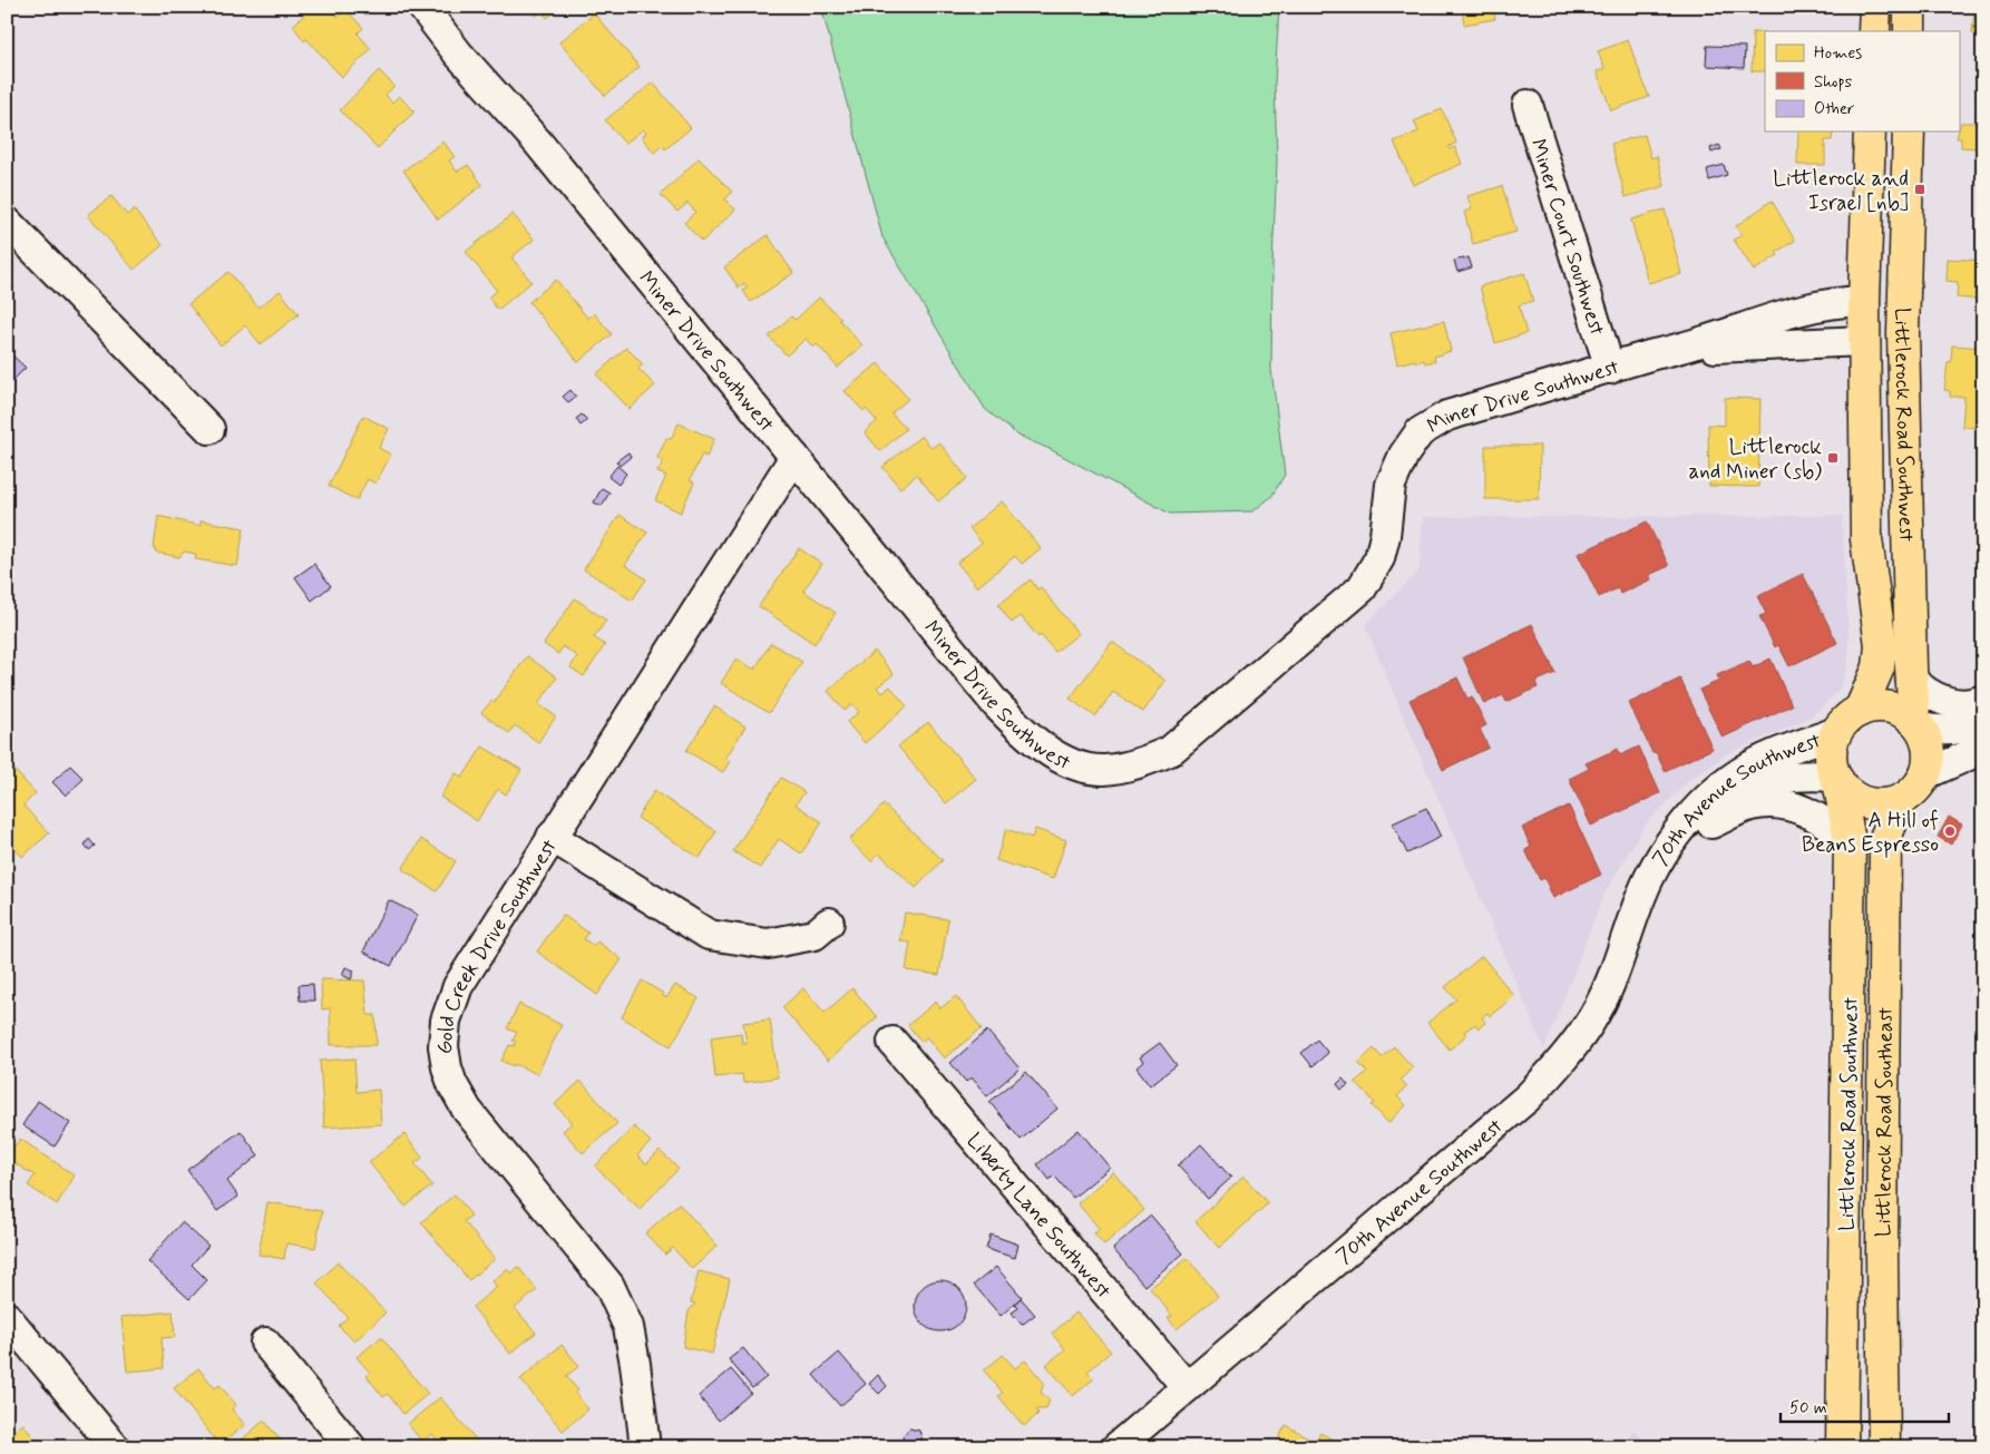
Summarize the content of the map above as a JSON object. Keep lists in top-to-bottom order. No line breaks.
{"streets":{"main road":["Littlerock Road Southwest","Littlerock Road Southeast"],"street":["Miner Court Southwest","Miner Drive Southwest","70th Avenue Southwest","Gold Creek Drive Southwest","Liberty Lane Southwest"]},"crossings":[["Miner Court Southwest","Miner Drive Southwest"],["Miner Drive Southwest","Littlerock Road Southwest"],["Miner Drive Southwest","Gold Creek Drive Southwest"],["Littlerock Road Southwest","70th Avenue Southwest"],["Littlerock Road Southwest","Littlerock Road Southeast"],["70th Avenue Southwest","Littlerock Road Southeast"],["70th Avenue Southwest","Liberty Lane Southwest"]],"places":{"transit":["Littlerock and Israel [nb]","Littlerock and Miner (sb)"],"other":["A Hill of Beans Espresso"]},"legend":["Homes","Shops","Other"],"scale_bar":"50 m"}
